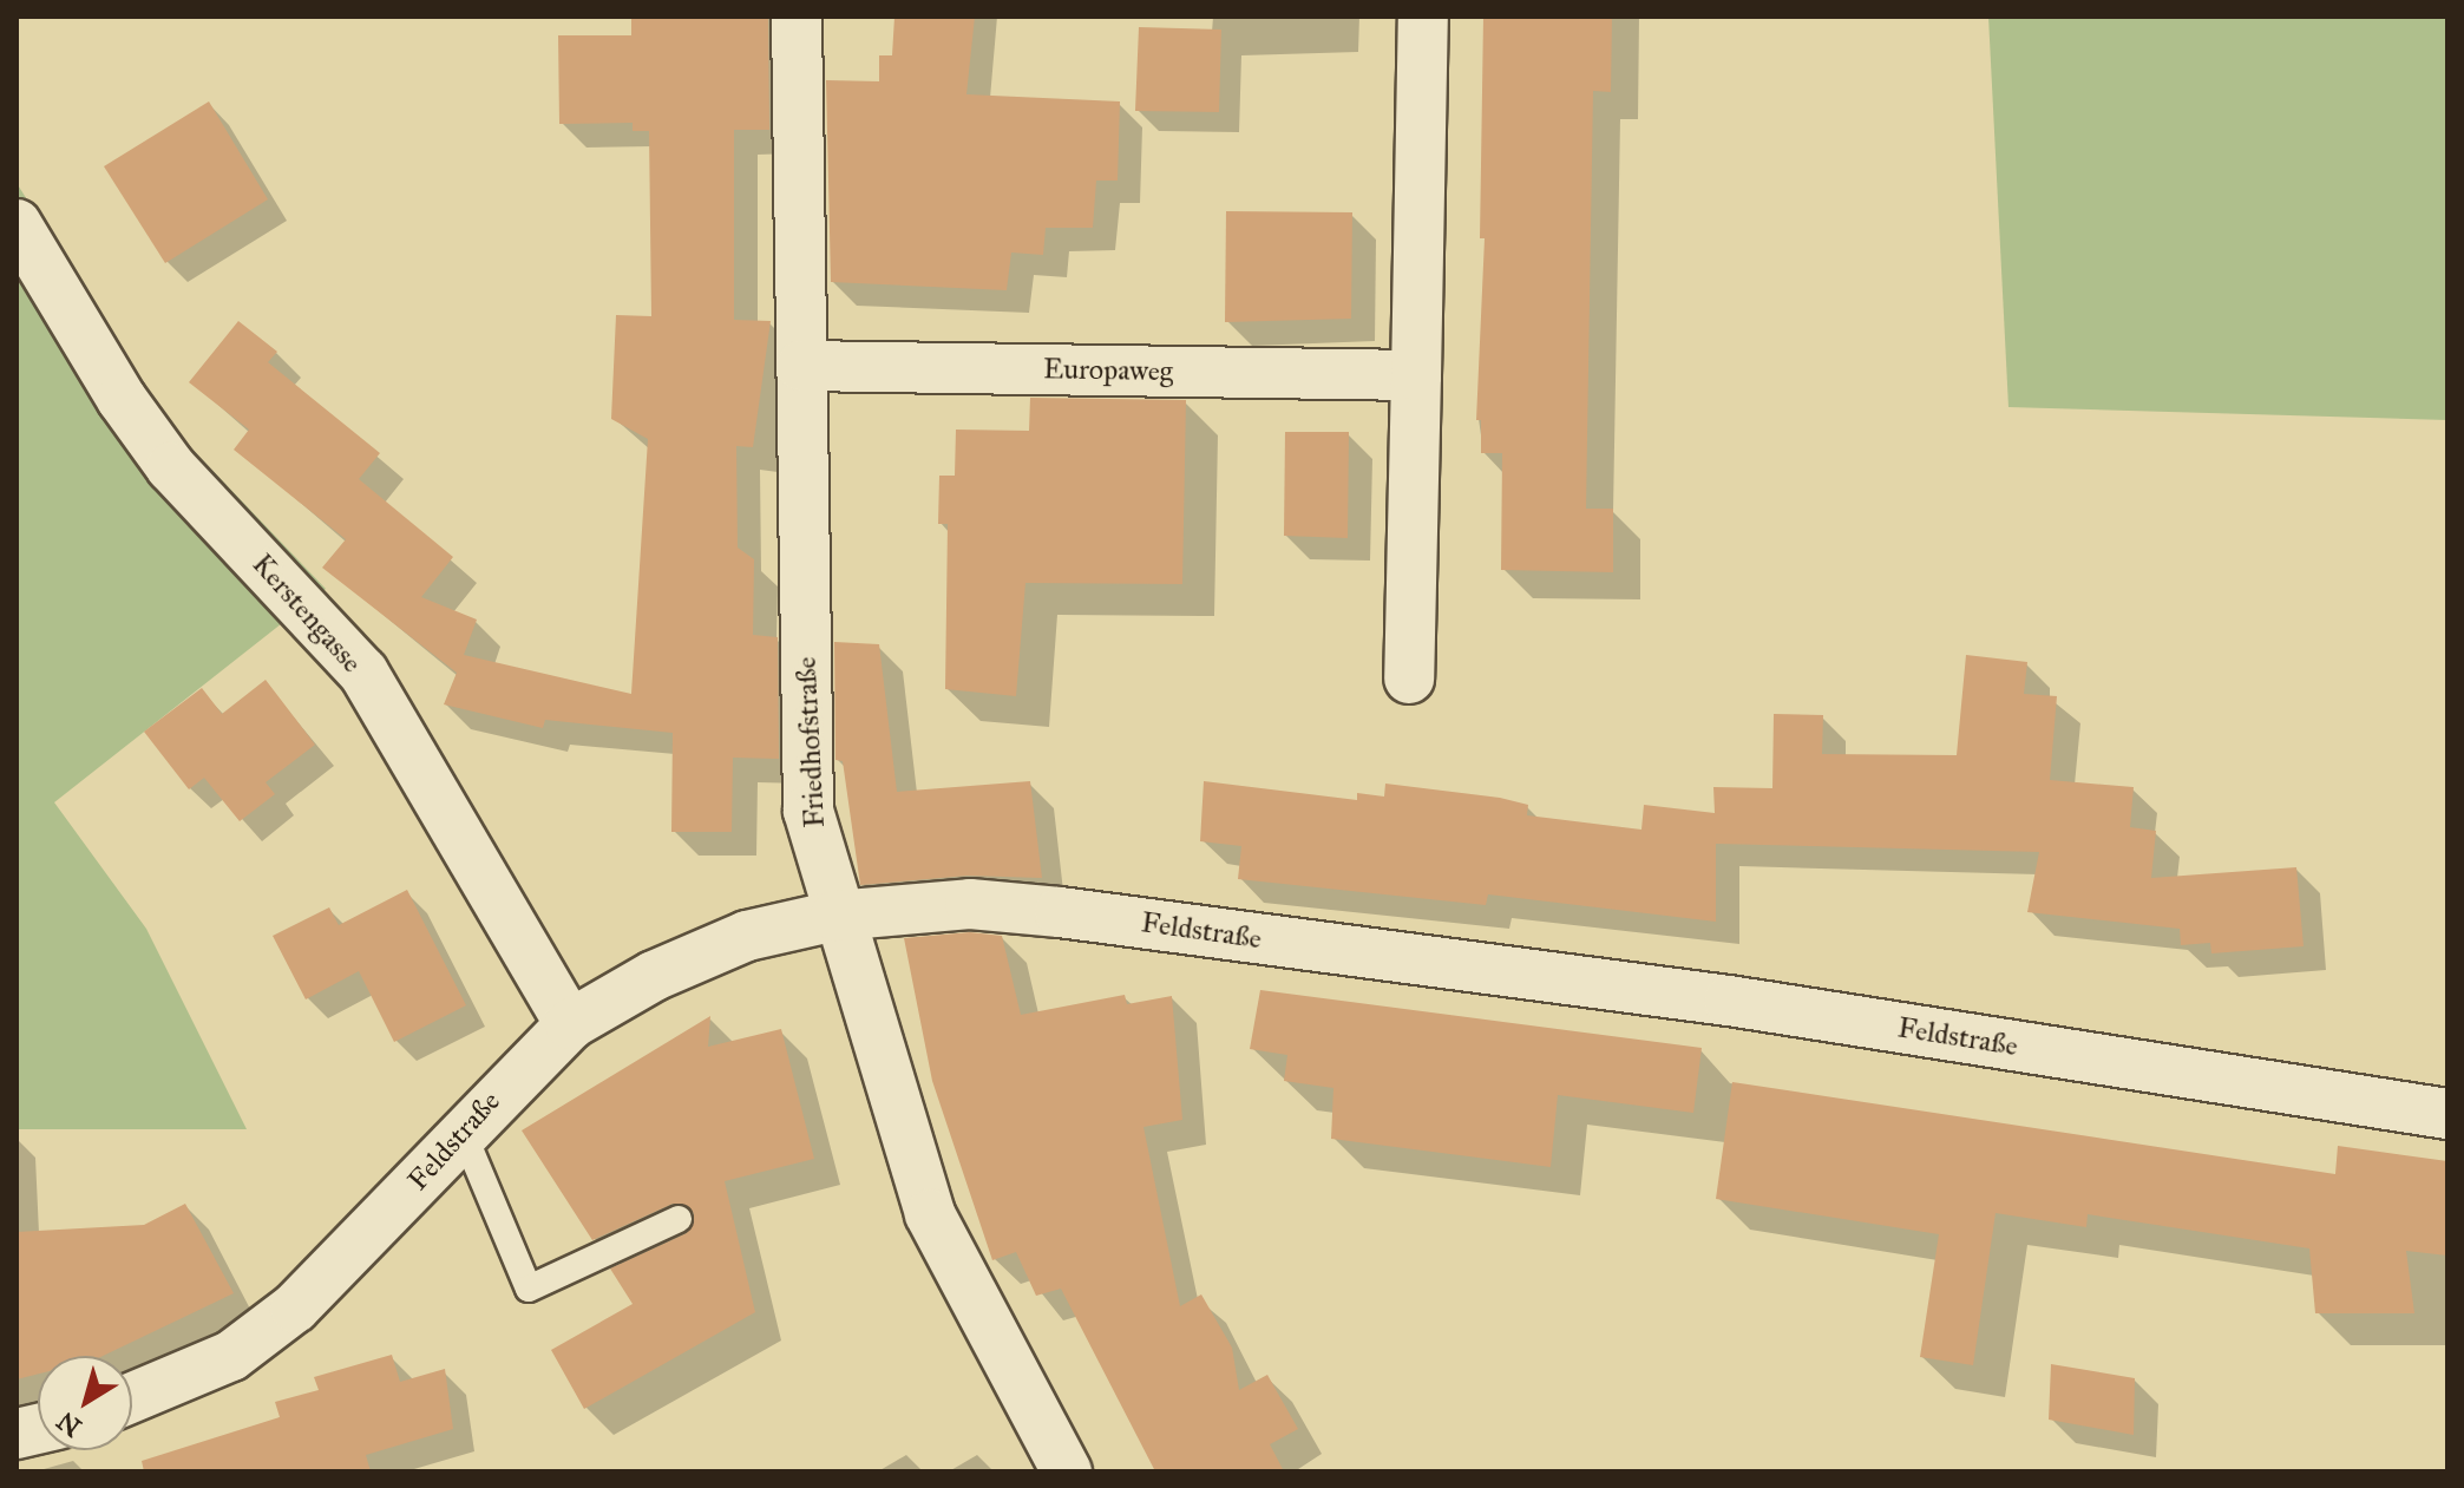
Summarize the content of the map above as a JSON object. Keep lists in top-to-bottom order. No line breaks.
{"streets":{"street":["Europaweg","Kerstengasse","Friedhofstraße","Feldstraße"]},"crossings":[["Europaweg","Friedhofstraße"],["Kerstengasse","Feldstraße"],["Friedhofstraße","Feldstraße"]],"north":"bottom left"}
